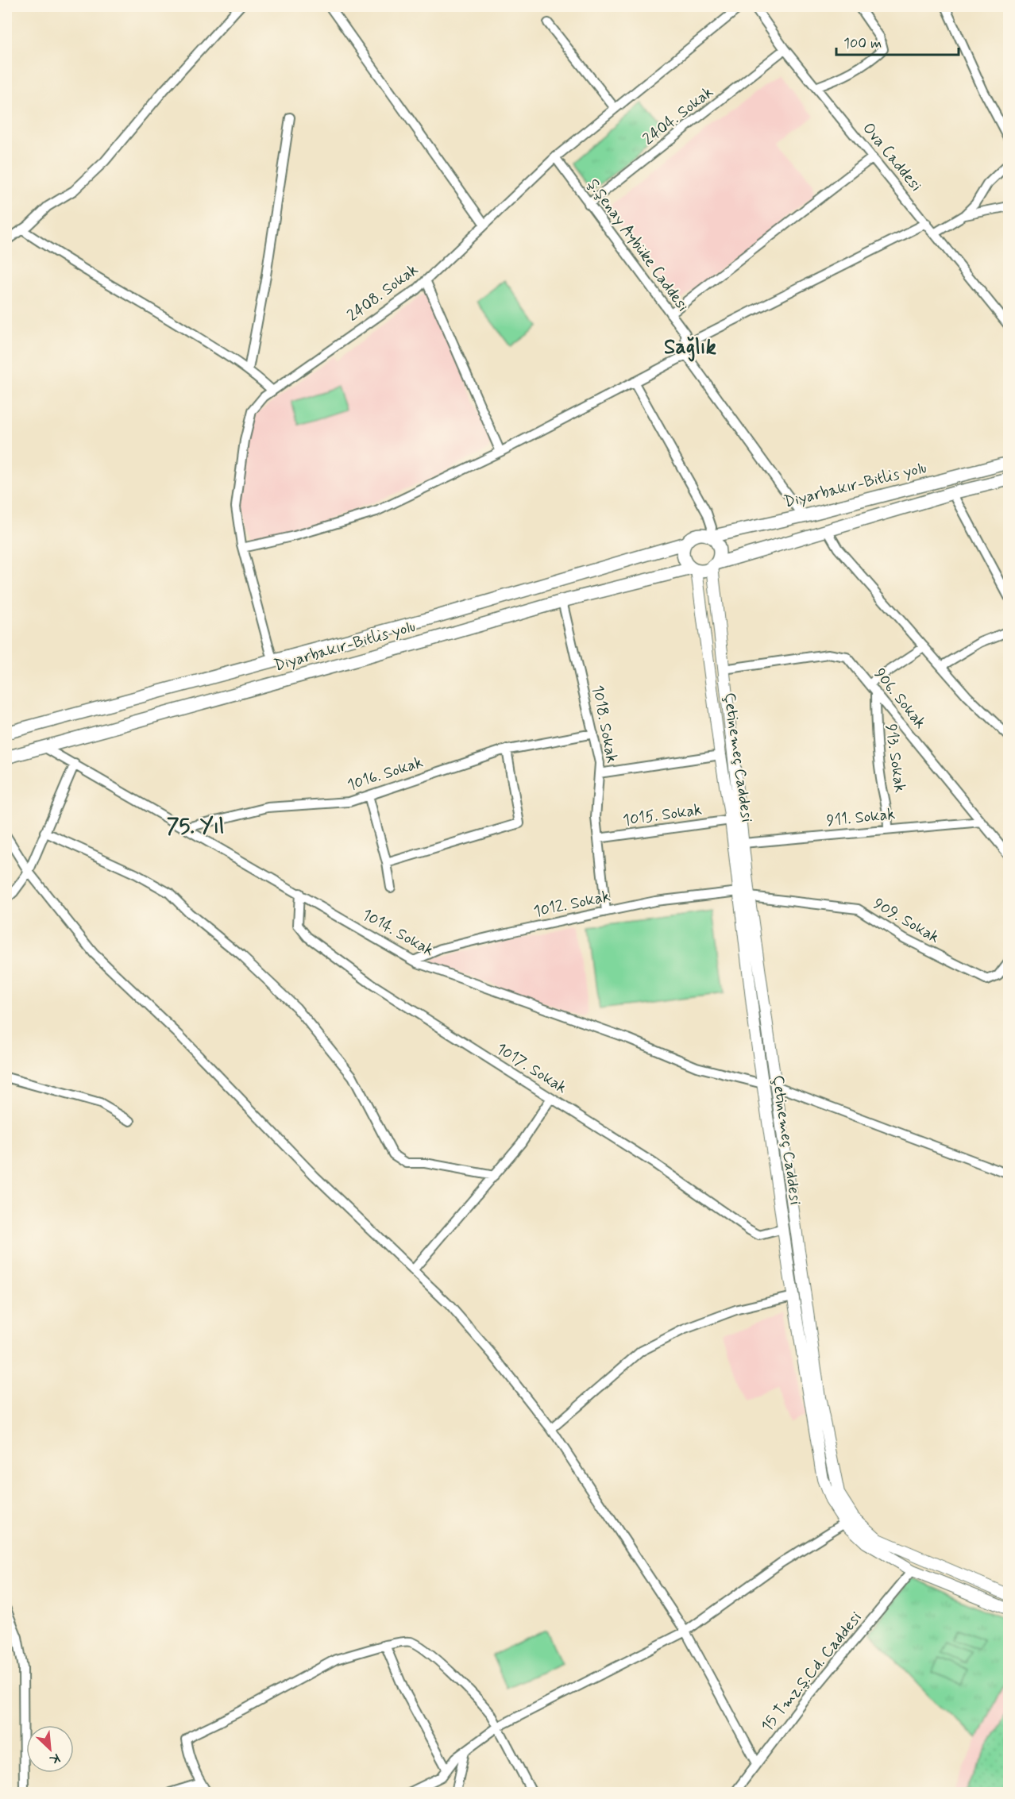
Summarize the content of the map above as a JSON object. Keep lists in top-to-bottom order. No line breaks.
{"streets":{"highway":["Diyarbakır-Bitlis yolu"],"main road":["Çetinemeç Caddesi"],"street":["2404. Sokak","Ova Caddesi","Ş.Şenay Aybüke Caddesi","2408. Sokak","906. Sokak","1018. Sokak","913. Sokak","1016. Sokak","1015. Sokak","911. Sokak","1012. Sokak","909. Sokak","1014. Sokak","1017. Sokak","15 Tmz.Ş.Cd. Caddesi"]},"crossings":[["2404. Sokak","Ova Caddesi"],["2404. Sokak","Ş.Şenay Aybüke Caddesi"],["Ş.Şenay Aybüke Caddesi","2408. Sokak"],["2408. Sokak","Diyarbakır-Bitlis yolu"],["Diyarbakır-Bitlis yolu","1018. Sokak"],["Diyarbakır-Bitlis yolu","Çetinemeç Caddesi"],["Diyarbakır-Bitlis yolu","1014. Sokak"],["906. Sokak","Çetinemeç Caddesi"],["906. Sokak","913. Sokak"],["906. Sokak","911. Sokak"],["1018. Sokak","1016. Sokak"],["1018. Sokak","1015. Sokak"],["1018. Sokak","1012. Sokak"],["Çetinemeç Caddesi","1015. Sokak"],["Çetinemeç Caddesi","911. Sokak"],["Çetinemeç Caddesi","1012. Sokak"],["Çetinemeç Caddesi","909. Sokak"],["Çetinemeç Caddesi","1014. Sokak"],["Çetinemeç Caddesi","1017. Sokak"],["Çetinemeç Caddesi","15 Tmz.Ş.Cd. Caddesi"],["913. Sokak","911. Sokak"],["1016. Sokak","1014. Sokak"],["1012. Sokak","909. Sokak"],["1012. Sokak","1014. Sokak"],["1014. Sokak","1017. Sokak"]],"districts":["Sağlık","75. Yıl"],"scale_bar":"100 m","north":"bottom right"}
